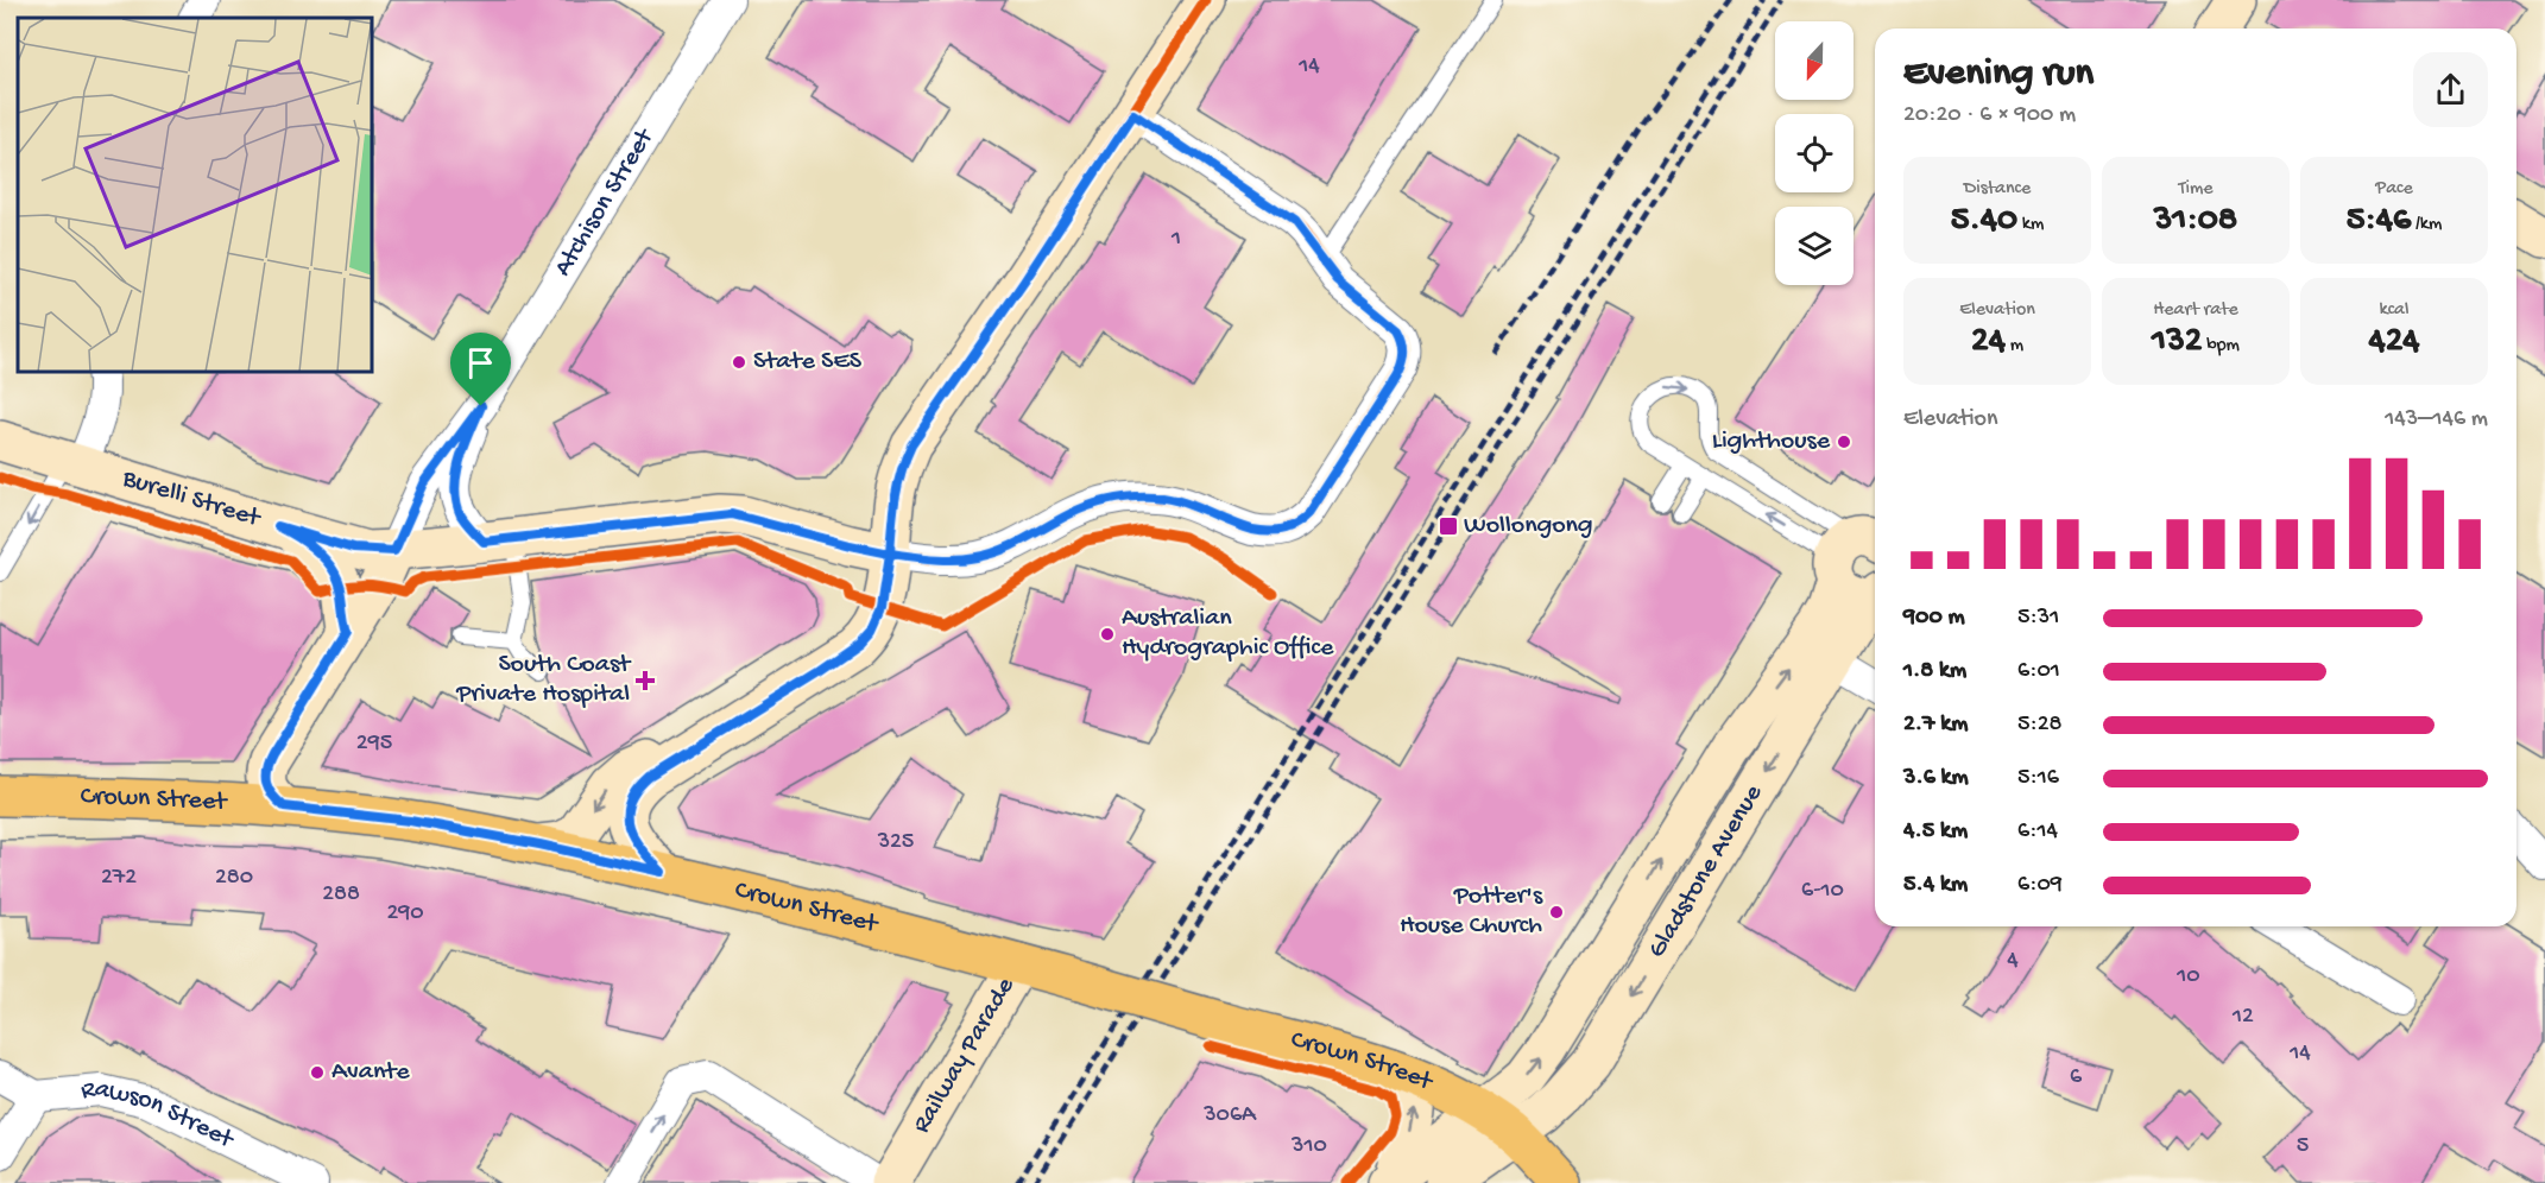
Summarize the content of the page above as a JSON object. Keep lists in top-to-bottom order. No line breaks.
{"streets":{"main road":["Atchison Street","Burelli Street","Crown Street","Gladstone Avenue","Railway Parade"],"street":["Rawson Street"]},"crossings":[["Atchison Street","Burelli Street"],["Atchison Street","Crown Street"],["Crown Street","Gladstone Avenue"],["Crown Street","Railway Parade"]],"places":{"other":["State SES","Lighthouse","Australian Hydrographic Office","Potter's House Church","Avante"],"transit":["Wollongong"],"health":["South Coast Private Hospital"]},"house_numbers":["14","1","295","325","272","280","6-10","288","290","4","10","12","14","6","306A","310","5"],"north":"bottom","page":{"heading":["Evening run","20:20 · 6 × 900 m"],"stats":[["Distance","5.40 km"],["Time","31:08"],["Pace","5:46 /km"],["Elevation","24 m"],["Heart rate","132 bpm"],["kcal","424"]],"chart":["Elevation","143–146 m"],"list":[{"name":"900 m","note":"5:31"},{"name":"1.8 km","note":"6:01"},{"name":"2.7 km","note":"5:28"},{"name":"3.6 km","note":"5:16"},{"name":"4.5 km","note":"6:14"},{"name":"5.4 km","note":"6:09"}]}}
